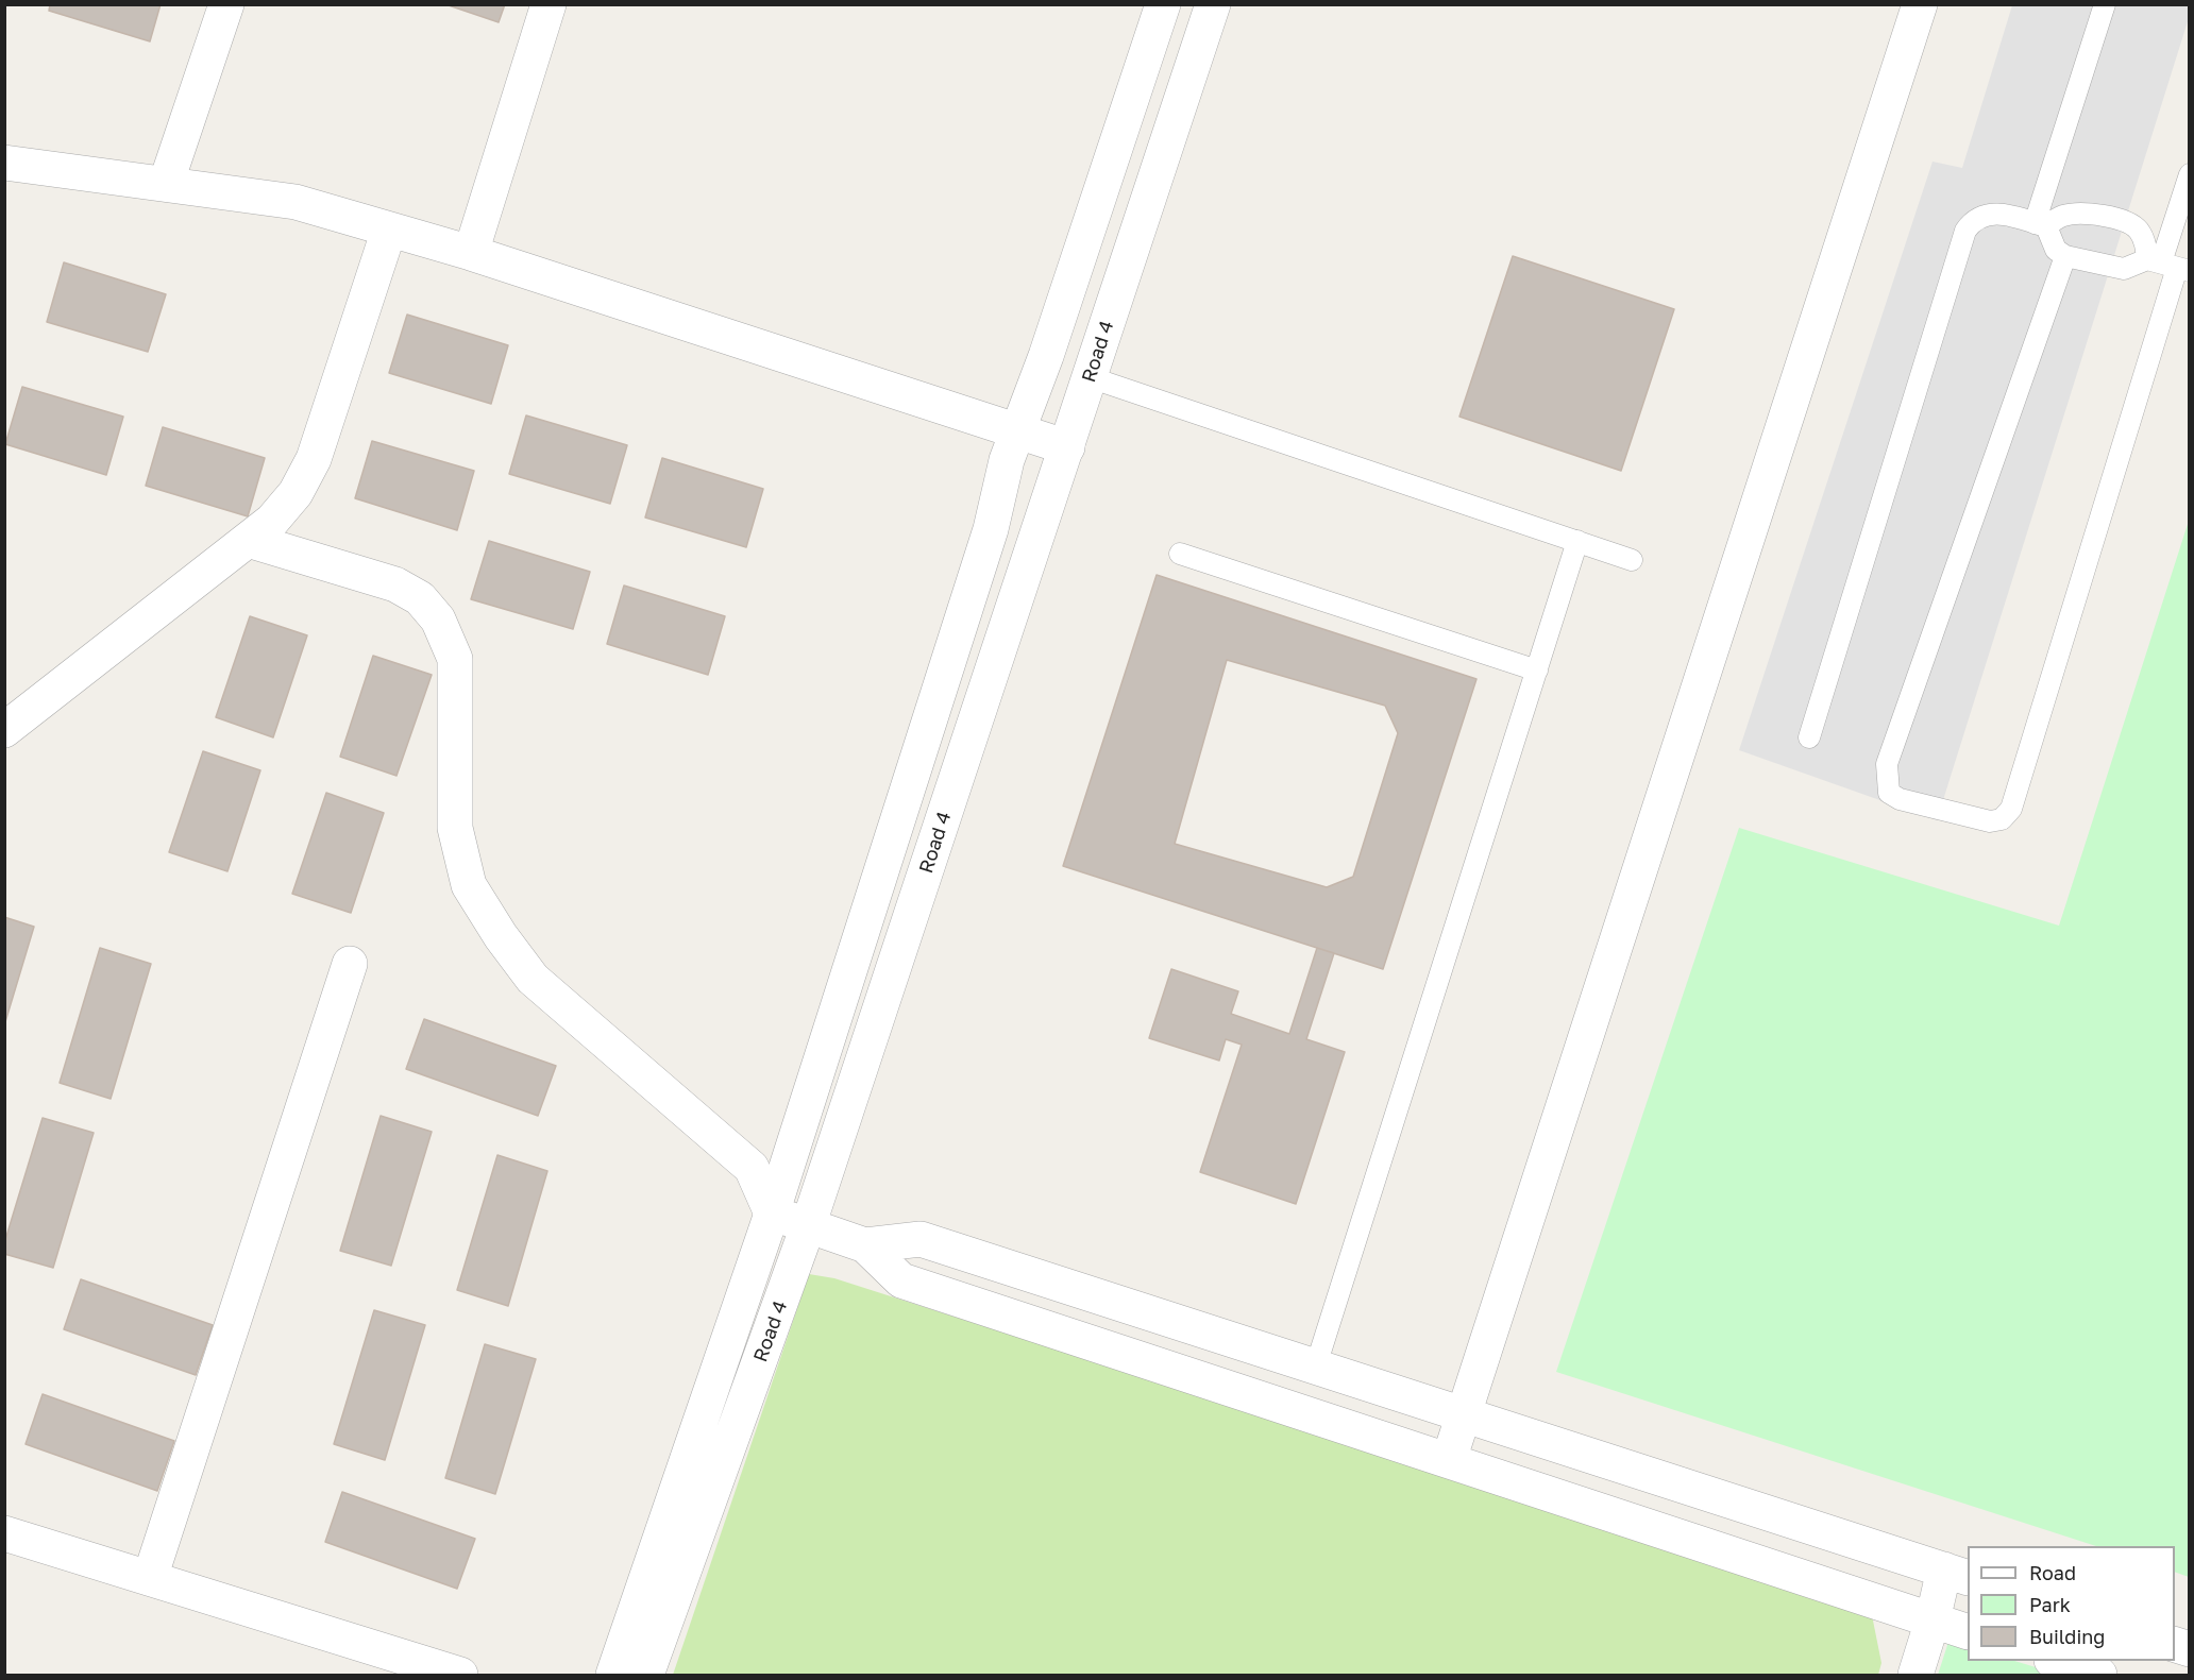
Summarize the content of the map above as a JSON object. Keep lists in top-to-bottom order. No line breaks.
{"streets":{"street":["Road 4"]},"legend":["Road","Park","Building"]}
